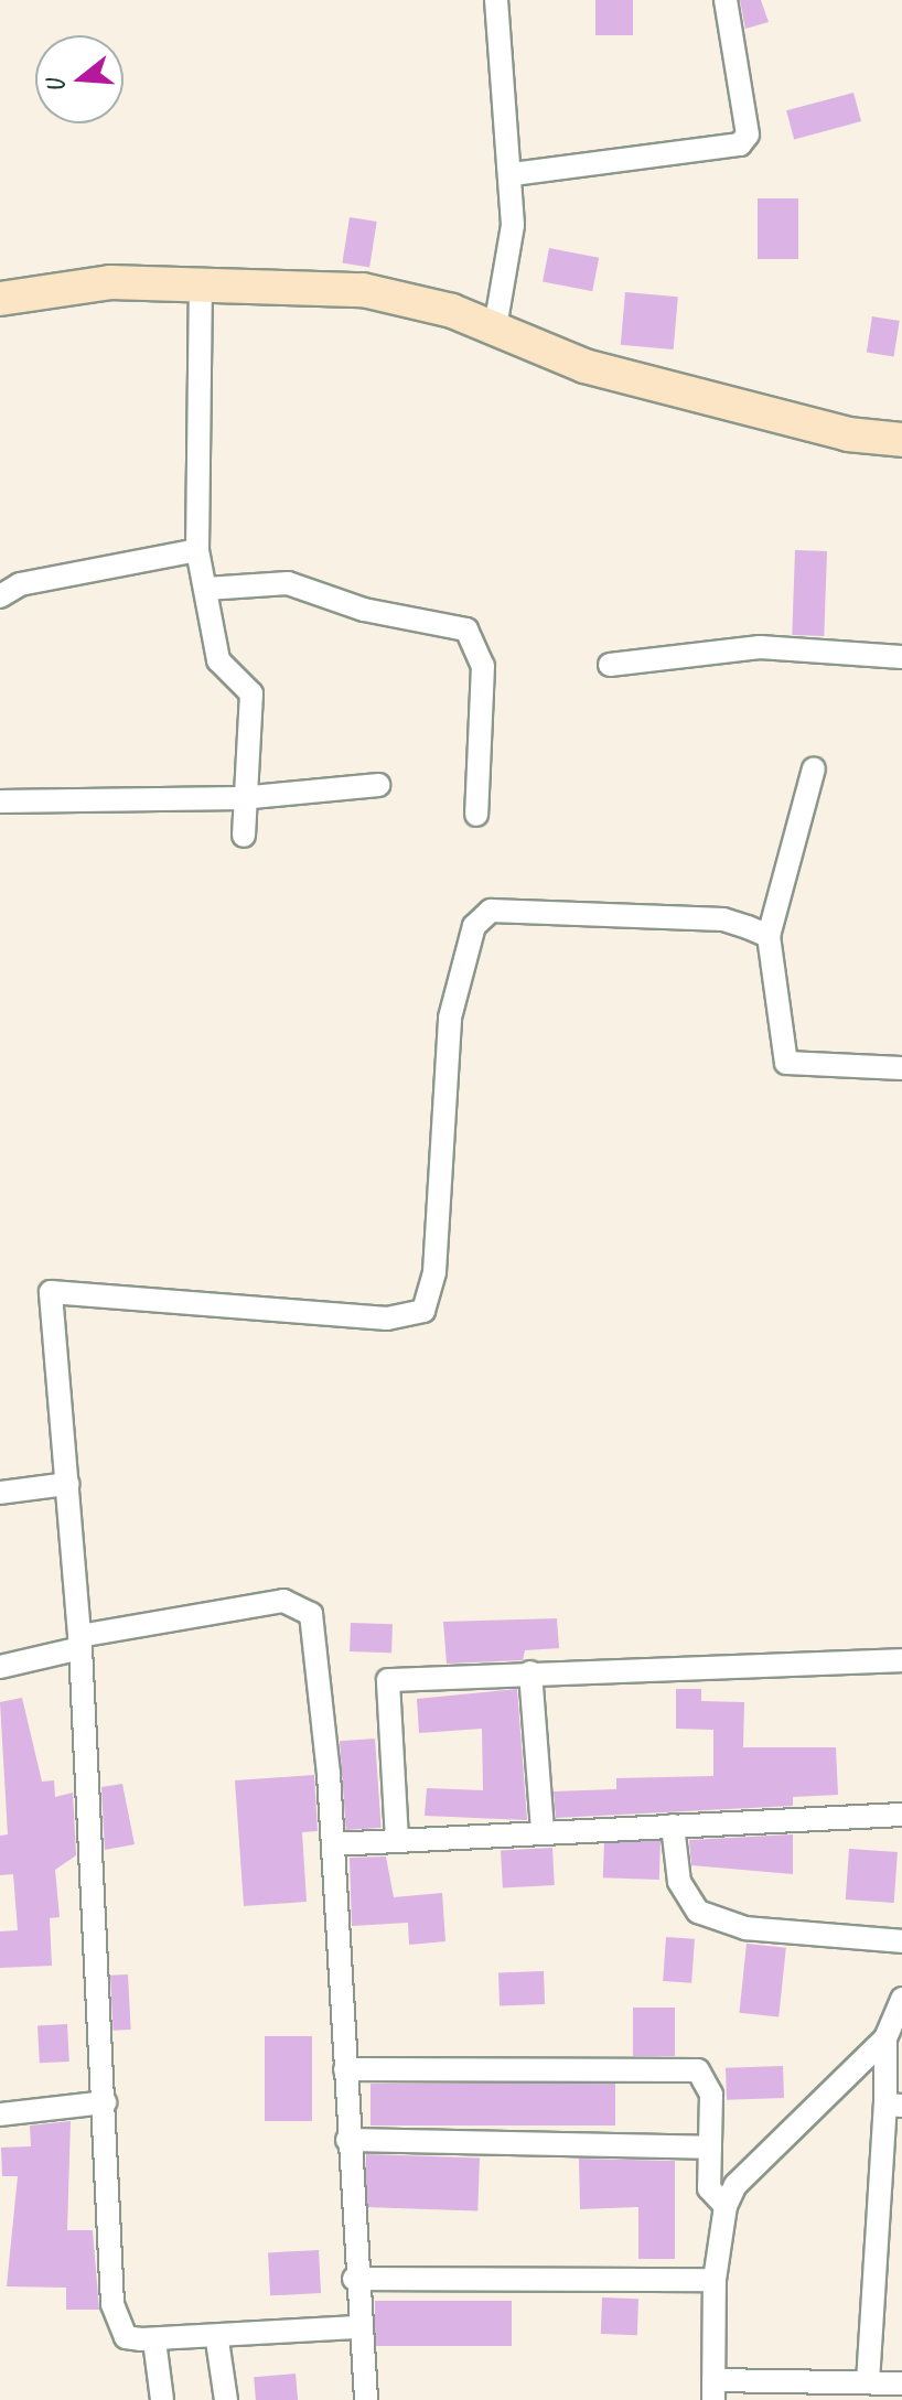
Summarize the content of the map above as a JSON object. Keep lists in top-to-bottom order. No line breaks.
{"north":"left"}
